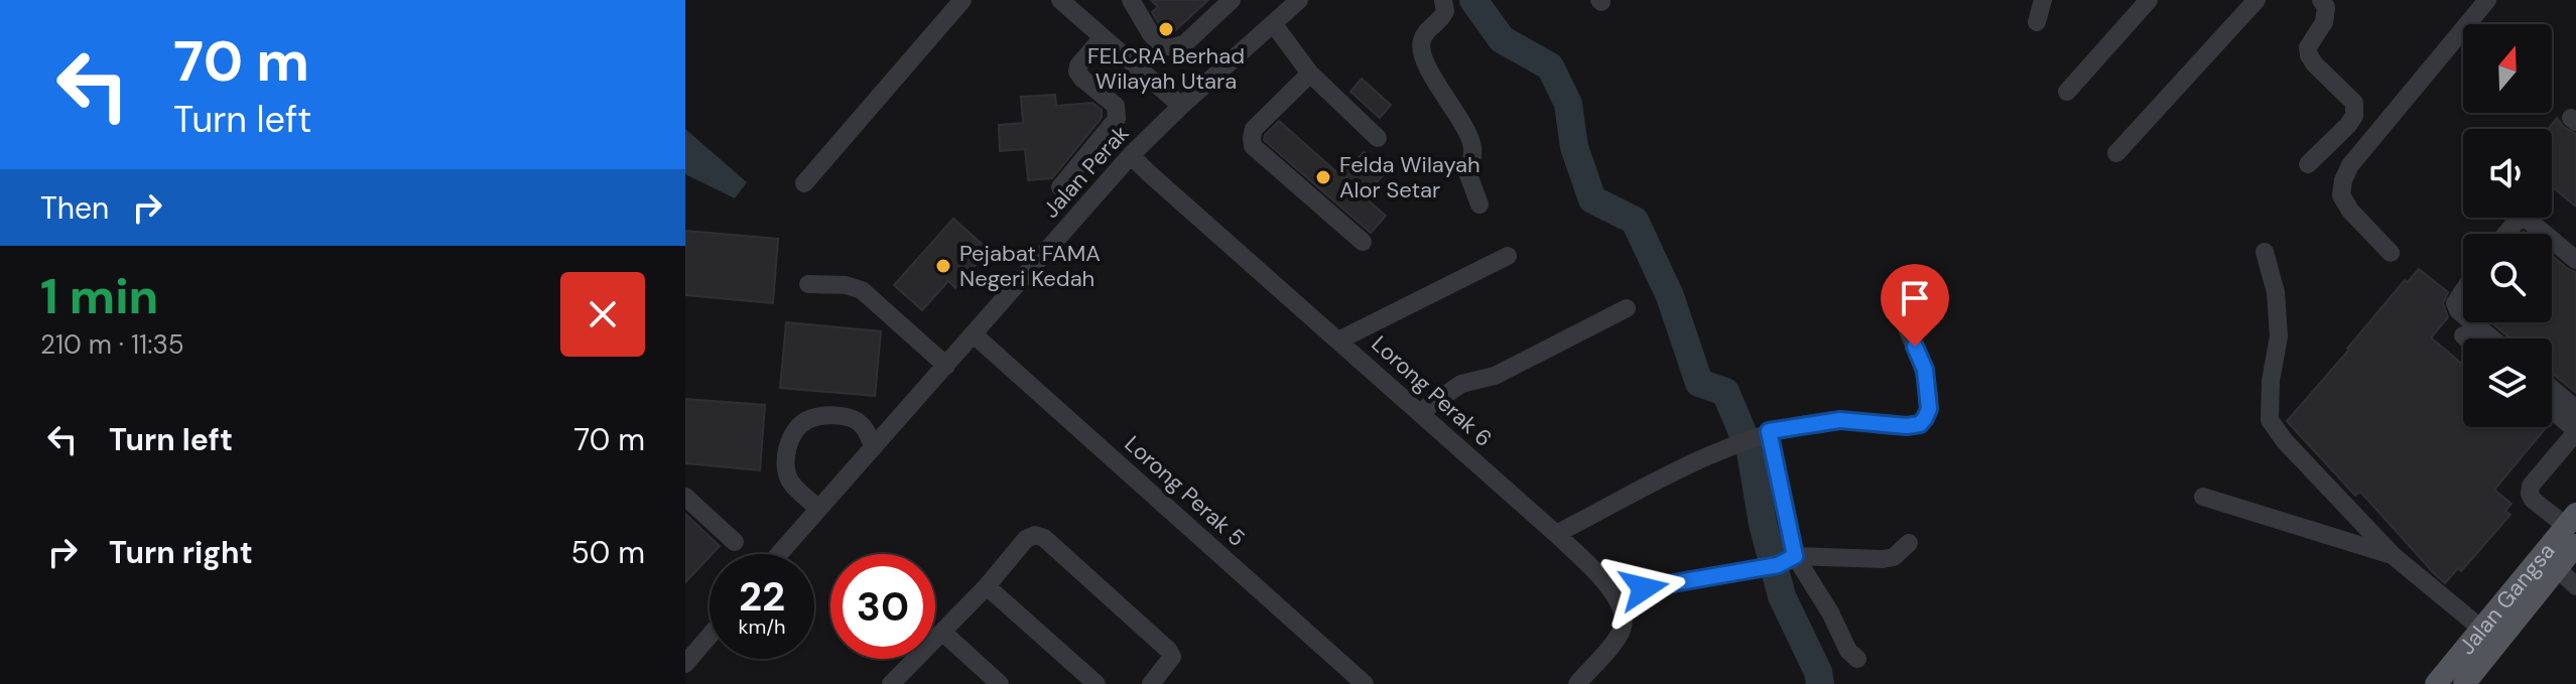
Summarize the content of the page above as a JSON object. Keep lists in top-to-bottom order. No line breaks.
{"streets":{"main road":["Jalan Gangsa"],"street":["Jalan Perak","Lorong Perak 6","Lorong Perak 5"]},"crossings":[["Jalan Perak","Lorong Perak 6"],["Jalan Perak","Lorong Perak 5"]],"places":["FELCRA Berhad Wilayah Utara","Felda Wilayah Alor Setar","Pejabat FAMA Negeri Kedah"],"north":"top","page":{"turn":["70 m","Turn left"],"then":"Then","heading":["1 min","210 m · 11:35"],"list":[{"name":"Turn left","value":"70 m"},{"name":"Turn right","value":"50 m"}],"speed":"22 km/h","limit":"30"}}
